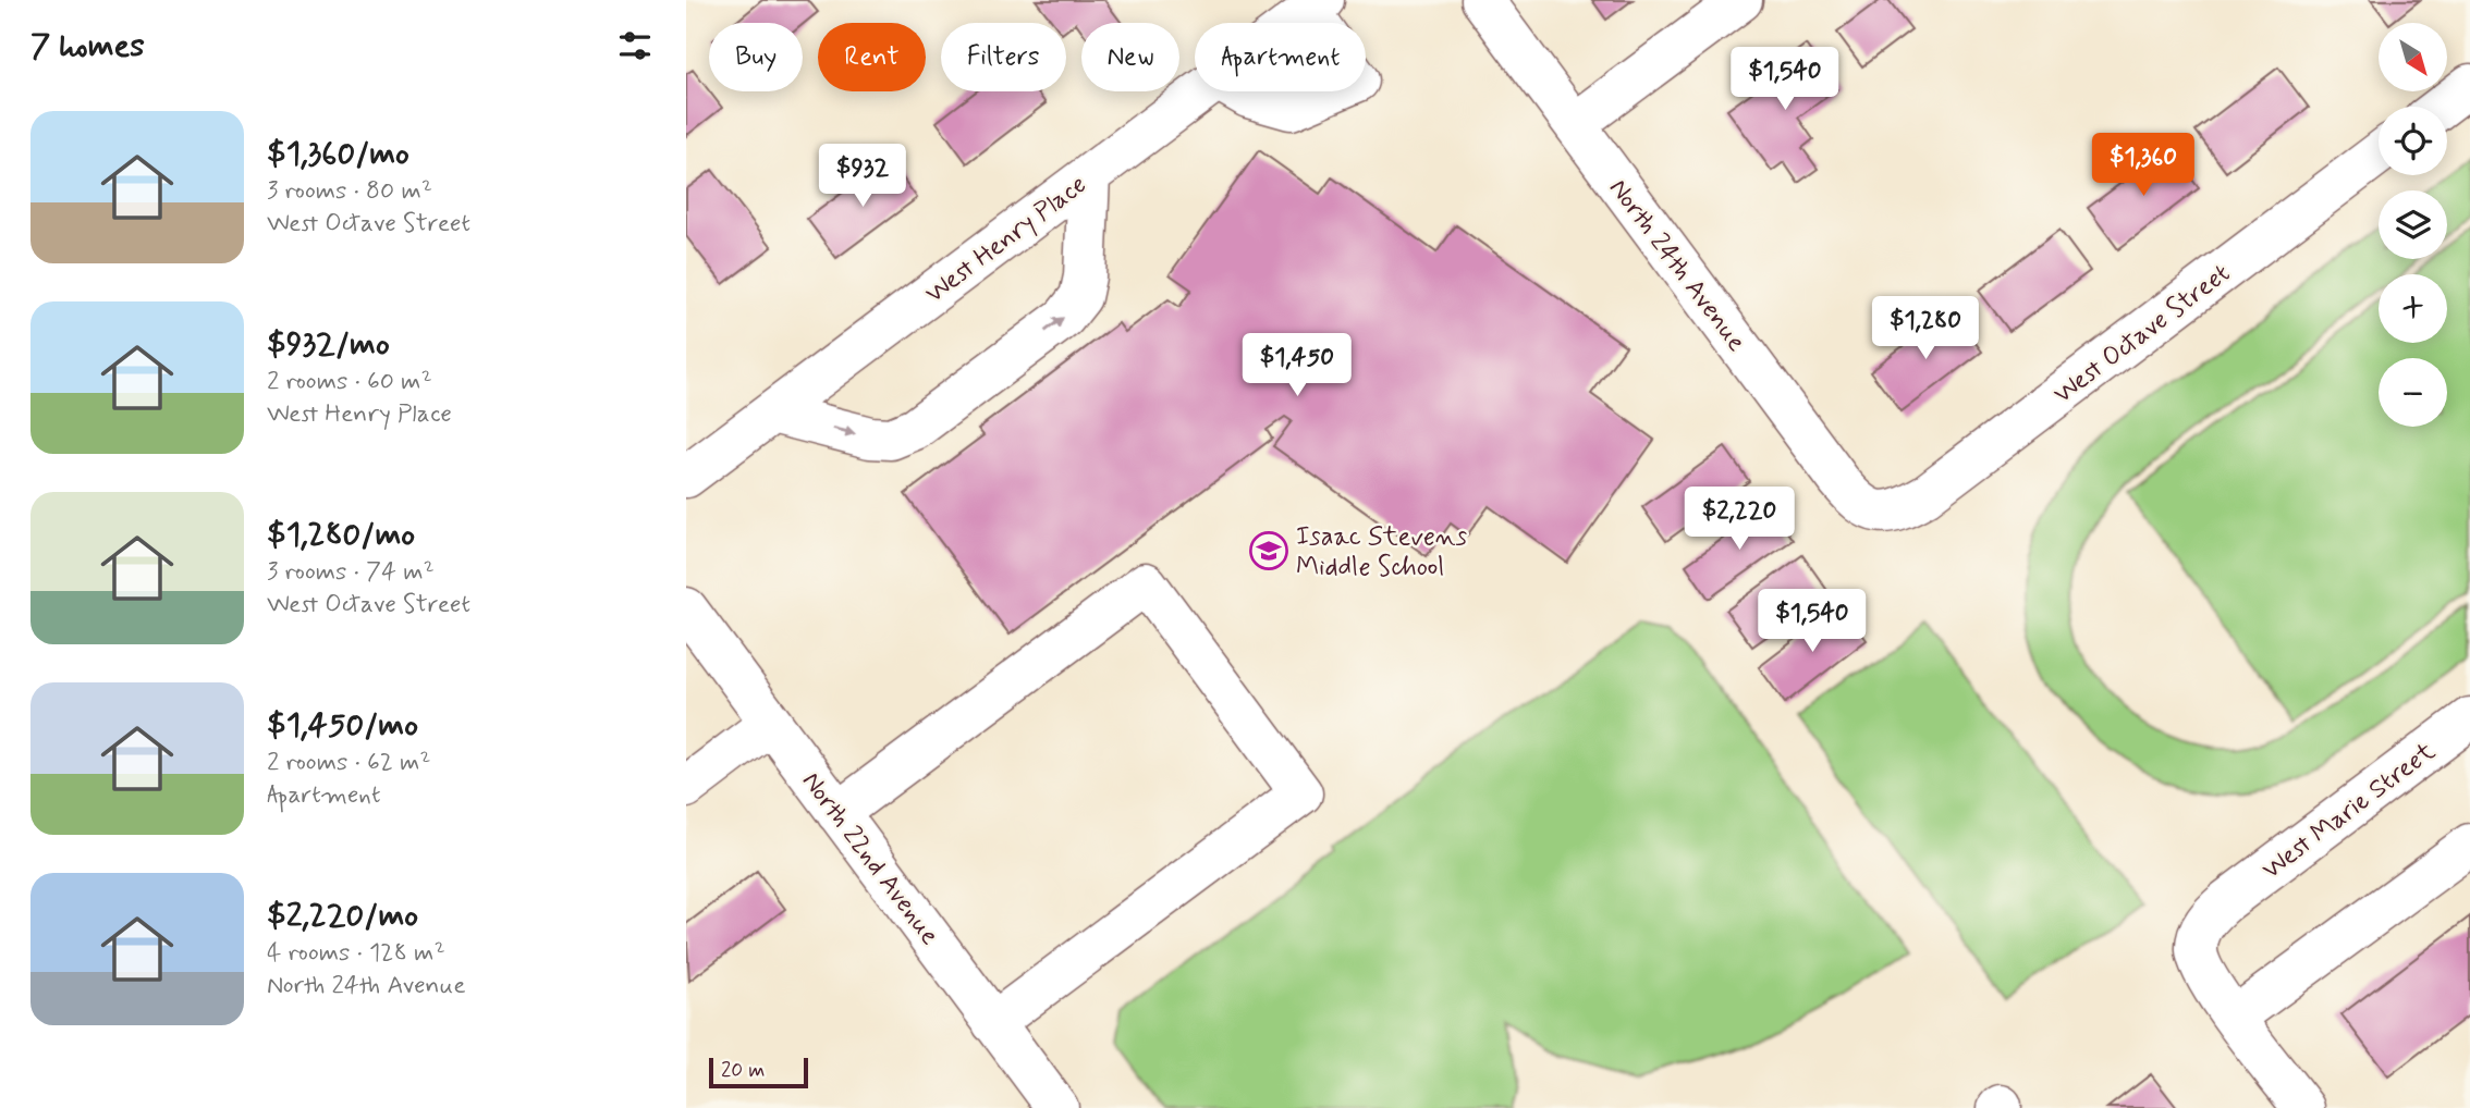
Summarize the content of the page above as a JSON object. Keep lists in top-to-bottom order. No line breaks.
{"streets":{"street":["West Henry Place","North 24th Avenue","West Octave Street","West Marie Street","North 22nd Avenue"]},"crossings":[["North 24th Avenue","West Octave Street"]],"places":{"school or university":["Isaac Stevens Middle School"]},"scale_bar":"20 m","north":"bottom right","page":{"heading":"7 homes","map_buttons":["+","−"],"chip":["Buy","Rent","Filters","New","Apartment"],"price":["$1,540","$1,360","$932","$1,280","$1,450","$2,220","$1,540"],"list":[{"name":"$1,360/mo","note":"3 rooms · 80 m² · West Octave Street"},{"name":"$932/mo","note":"2 rooms · 60 m² · West Henry Place"},{"name":"$1,280/mo","note":"3 rooms · 74 m² · West Octave Street"},{"name":"$1,450/mo","note":"2 rooms · 62 m² · Apartment"},{"name":"$2,220/mo","note":"4 rooms · 128 m² · North 24th Avenue"}],"scale":"20 m"}}
